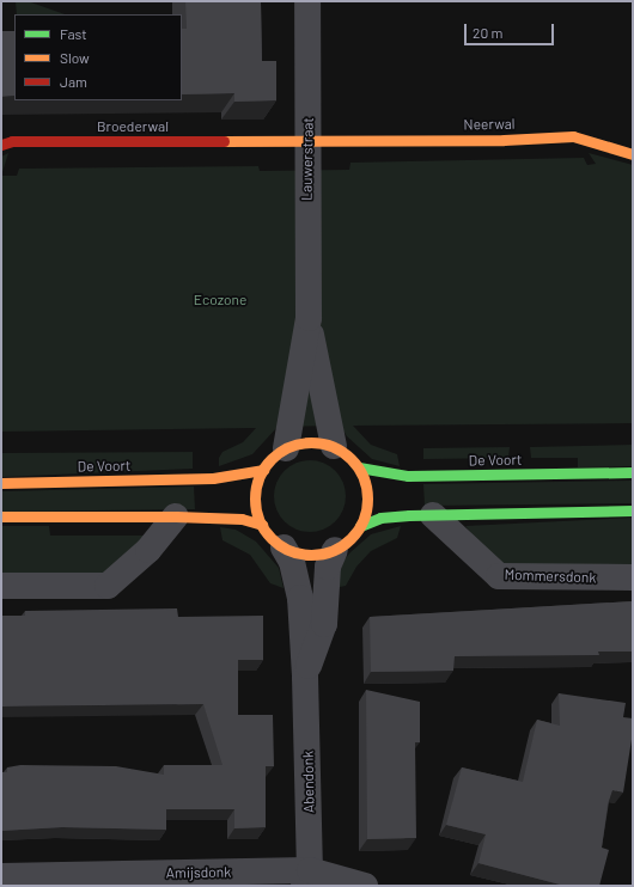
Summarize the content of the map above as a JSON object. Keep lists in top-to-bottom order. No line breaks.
{"streets":{"street":["Neerwal","Broederwal","Lauwerstraat","De Voort","Mommersdonk","Abendonk","Amijsdonk"]},"crossings":[["Neerwal","Broederwal"],["Neerwal","Lauwerstraat"],["Broederwal","Lauwerstraat"],["Lauwerstraat","De Voort"],["Lauwerstraat","Abendonk"],["De Voort","Abendonk"],["Abendonk","Amijsdonk"]],"parks":["Ecozone"],"legend":["Fast","Slow","Jam"],"scale_bar":"20 m"}
